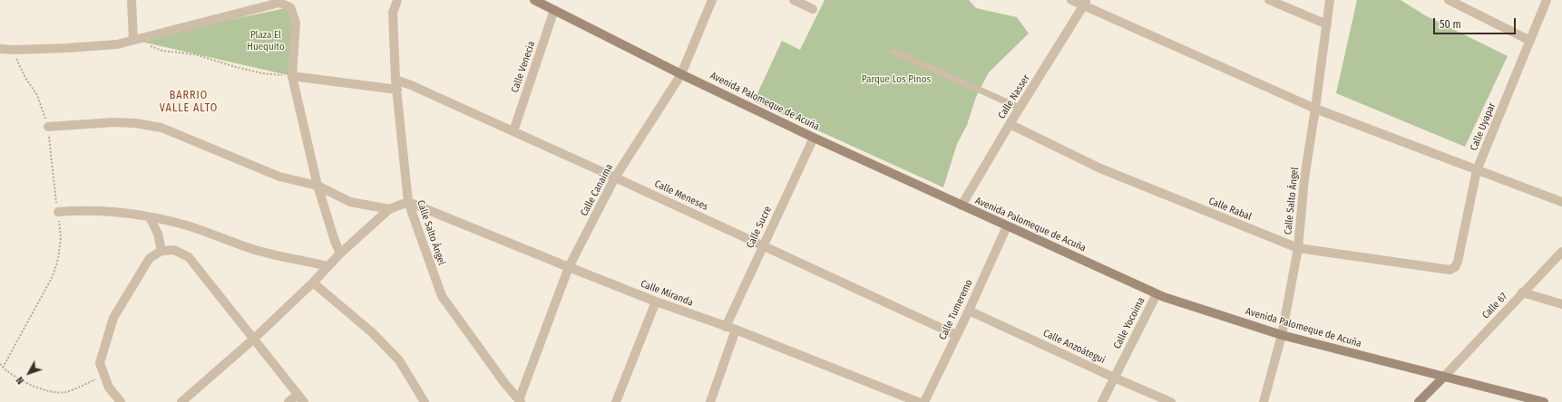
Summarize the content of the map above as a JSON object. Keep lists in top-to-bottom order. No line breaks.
{"streets":{"street":["Calle Venecia","Calle Nasser","Avenida Palomeque de Acuña","Calle Uyapar","Calle Canaima","Calle Meneses","Calle Salto Ángel","Calle Rabal","Calle Sucre","Calle Miranda","Calle 67","Calle Tumeremo","Calle Yocoima","Calle Anzoátegui"]},"crossings":[["Calle Venecia","Avenida Palomeque de Acuña"],["Calle Venecia","Calle Meneses"],["Calle Nasser","Avenida Palomeque de Acuña"],["Calle Nasser","Calle Rabal"],["Avenida Palomeque de Acuña","Calle Canaima"],["Avenida Palomeque de Acuña","Calle Salto Ángel"],["Avenida Palomeque de Acuña","Calle Sucre"],["Avenida Palomeque de Acuña","Calle 67"],["Avenida Palomeque de Acuña","Calle Tumeremo"],["Avenida Palomeque de Acuña","Calle Yocoima"],["Calle Uyapar","Calle Rabal"],["Calle Canaima","Calle Meneses"],["Calle Canaima","Calle Salto Ángel"],["Calle Canaima","Calle Miranda"],["Calle Meneses","Calle Salto Ángel"],["Calle Meneses","Calle Sucre"],["Calle Meneses","Calle Tumeremo"],["Calle Salto Ángel","Calle Rabal"],["Calle Salto Ángel","Calle Miranda"],["Calle Sucre","Calle Miranda"],["Calle Tumeremo","Calle Anzoátegui"],["Calle Yocoima","Calle Anzoátegui"]],"districts":["BARRIO VALLE ALTO"],"parks":["Plaza El Huequito","Parque Los Pinos"],"scale_bar":"50 m","north":"bottom left"}
